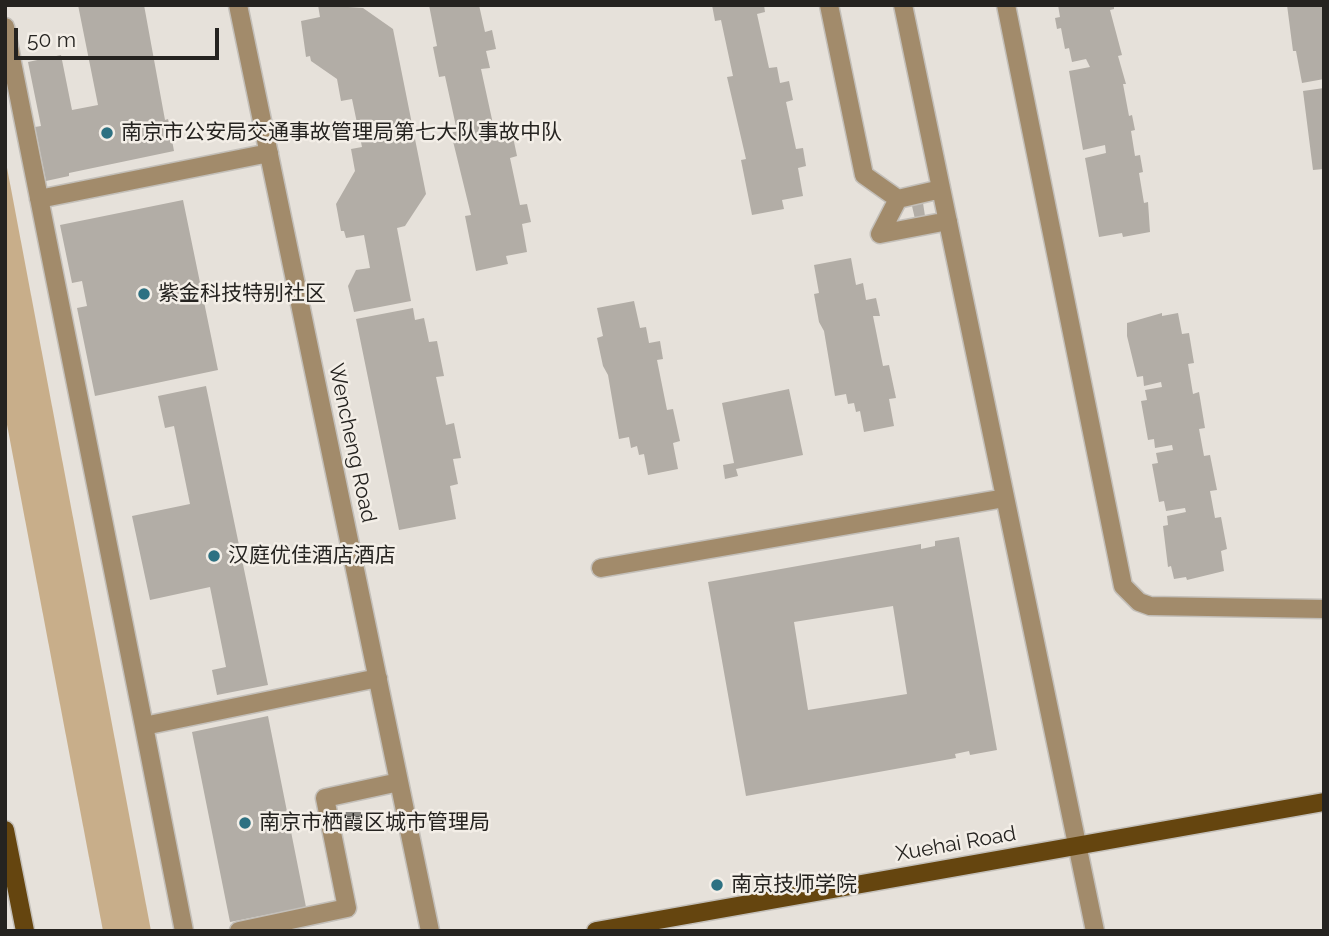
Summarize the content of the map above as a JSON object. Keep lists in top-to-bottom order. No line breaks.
{"streets":{"main road":["Xuehai Road"],"street":["Wencheng Road"]},"places":["南京市公安局交通事故管理局第七大队事故中队","紫金科技特别社区","汉庭优佳酒店酒店","南京市栖霞区城市管理局","南京技师学院"],"scale_bar":"50 m"}
